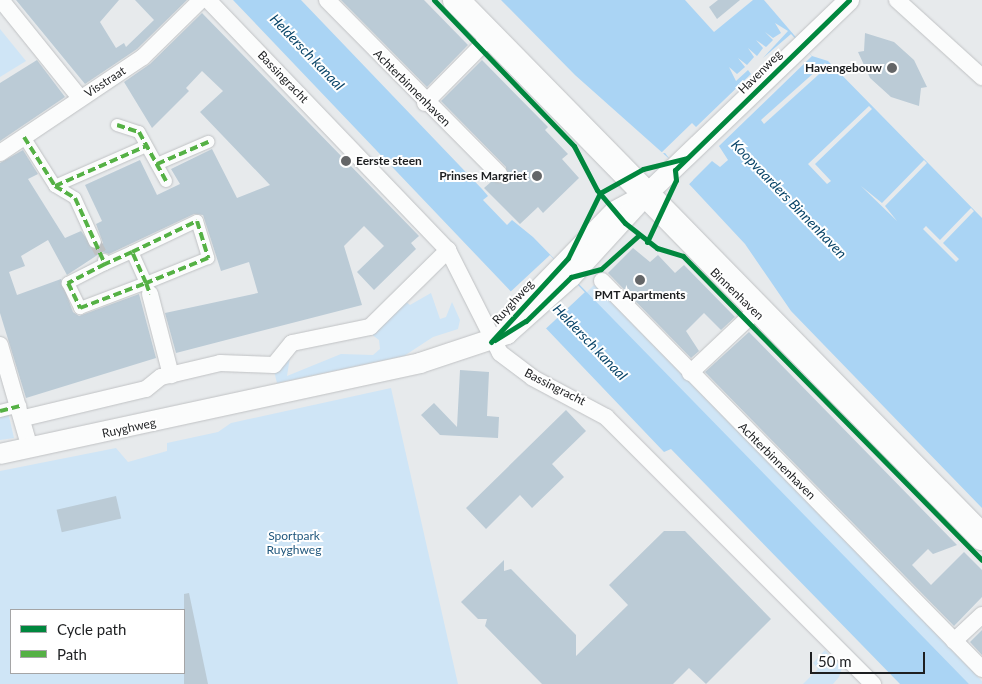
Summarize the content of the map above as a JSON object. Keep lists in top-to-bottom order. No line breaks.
{"streets":{"main road":["Binnenhaven"],"street":["Havenweg","Bassingracht","Visstraat","Achterbinnenhaven","Ruyghweg"]},"crossings":[["Havenweg","Binnenhaven"],["Havenweg","Ruyghweg"],["Bassingracht","Ruyghweg"],["Achterbinnenhaven","Binnenhaven"]],"water":["Heldersch kanaal","Koopvaarders Binnenhaven"],"parks":["Sportpark Ruyghweg"],"places":["Havengebouw","Eerste steen","Prinses Margriet","PMT Apartments"],"legend":["Cycle path","Path"],"scale_bar":"50 m"}
